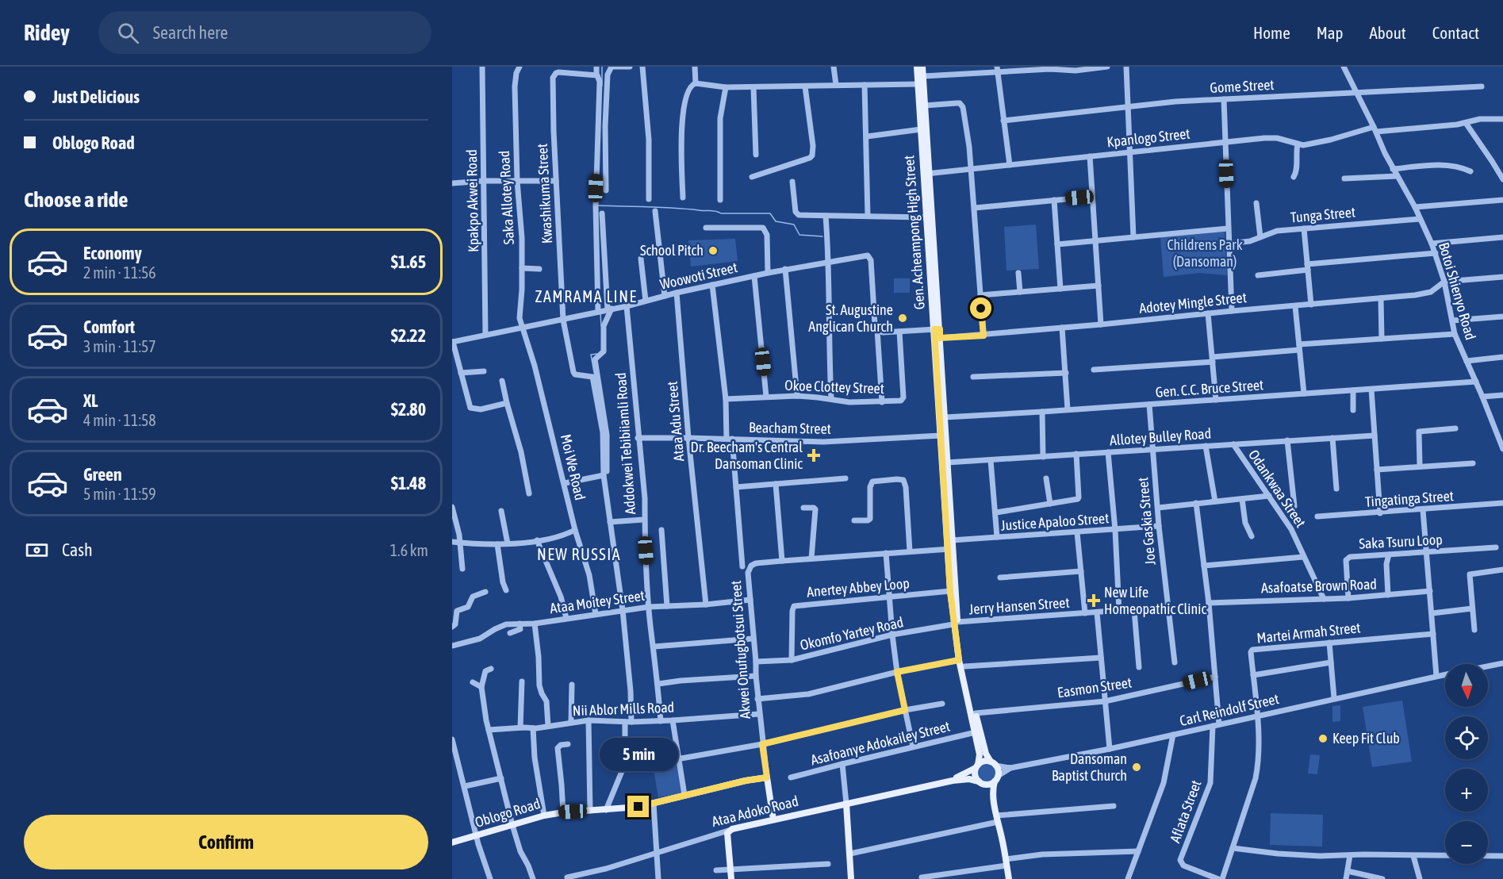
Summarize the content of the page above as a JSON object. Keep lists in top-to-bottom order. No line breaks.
{"streets":{"main road":["Gen. Acheampong High Street","Akwei Onufugbotsui Street","Ataa Adoko Road","Oblogo Road"],"street":["Gome Street","Kpanlogo Street","Kwashikuma Street","Saka Allotey Road","Kpakpo Akwei Road","Tunga Street","Woowoti Street","Botoi Shienyo Road","Adotey Mingle Street","Okoe Clottey Street","Gen. C.C. Bruce Street","Ataa Adu Street","Beacham Street","Allotey Bulley Road","Addokwei Tebibiiamli Road","Moi We Road","Odankwaa Street","Tingatinga Street","Joe Gaskia Street","Justice Apaloo Street","Saka Tsuru Loop","Asafoatse Brown Road","Anertey Abbey Loop","Ataa Moitey Street","Jerry Hansen Street","Martei Armah Street","Okomfo Yartey Road","Easmon Street","Nii Ablor Mills Road","Carl Reindolf Street","Asafoanye Adokailey Street","Aflata Street"]},"crossings":[["Gome Street","Botoi Shienyo Road"],["Kpanlogo Street","Gen. Acheampong High Street"],["Kpanlogo Street","Botoi Shienyo Road"],["Kwashikuma Street","Woowoti Street"],["Saka Allotey Road","Woowoti Street"],["Saka Allotey Road","Moi We Road"],["Kpakpo Akwei Road","Woowoti Street"],["Tunga Street","Botoi Shienyo Road"],["Gen. Acheampong High Street","Adotey Mingle Street"],["Gen. Acheampong High Street","Gen. C.C. Bruce Street"],["Gen. Acheampong High Street","Beacham Street"],["Gen. Acheampong High Street","Allotey Bulley Road"],["Gen. Acheampong High Street","Justice Apaloo Street"],["Gen. Acheampong High Street","Anertey Abbey Loop"],["Gen. Acheampong High Street","Jerry Hansen Street"],["Gen. Acheampong High Street","Okomfo Yartey Road"],["Gen. Acheampong High Street","Akwei Onufugbotsui Street"],["Gen. Acheampong High Street","Easmon Street"],["Gen. Acheampong High Street","Carl Reindolf Street"],["Gen. Acheampong High Street","Asafoanye Adokailey Street"],["Gen. Acheampong High Street","Ataa Adoko Road"],["Woowoti Street","Ataa Adu Street"],["Woowoti Street","Addokwei Tebibiiamli Road"],["Woowoti Street","Moi We Road"],["Botoi Shienyo Road","Adotey Mingle Street"],["Botoi Shienyo Road","Gen. C.C. Bruce Street"],["Gen. C.C. Bruce Street","Joe Gaskia Street"],["Ataa Adu Street","Beacham Street"],["Ataa Adu Street","Ataa Moitey Street"],["Beacham Street","Addokwei Tebibiiamli Road"],["Allotey Bulley Road","Odankwaa Street"],["Allotey Bulley Road","Joe Gaskia Street"],["Addokwei Tebibiiamli Road","Ataa Moitey Street"],["Addokwei Tebibiiamli Road","Nii Ablor Mills Road"],["Moi We Road","Ataa Moitey Street"],["Odankwaa Street","Asafoatse Brown Road"],["Joe Gaskia Street","Justice Apaloo Street"],["Joe Gaskia Street","Jerry Hansen Street"],["Saka Tsuru Loop","Asafoatse Brown Road"],["Anertey Abbey Loop","Okomfo Yartey Road"],["Ataa Moitey Street","Akwei Onufugbotsui Street"],["Jerry Hansen Street","Okomfo Yartey Road"],["Martei Armah Street","Carl Reindolf Street"],["Okomfo Yartey Road","Akwei Onufugbotsui Street"],["Akwei Onufugbotsui Street","Nii Ablor Mills Road"],["Akwei Onufugbotsui Street","Ataa Adoko Road"],["Akwei Onufugbotsui Street","Oblogo Road"],["Carl Reindolf Street","Ataa Adoko Road"],["Carl Reindolf Street","Aflata Street"]],"districts":["ZAMRAMA LINE","NEW RUSSIA"],"parks":["Childrens Park (Dansoman)"],"places":{"other":["School Pitch","St. Augustine Anglican Church","Keep Fit Club","Dansoman Baptist Church"],"health":["Dr. Beecham's Central Dansoman Clinic","New Life Homeopathic Clinic"]},"north":"bottom","page":{"header":"Ridey","search":"Search here","nav":["Home","Map","About","Contact"],"banner":["Just Delicious","Oblogo Road"],"heading":"Choose a ride","list":[{"name":"Economy","note":"2 min · 11:56","value":"$1.65"},{"name":"Comfort","note":"3 min · 11:57","value":"$2.22"},{"name":"XL","note":"4 min · 11:58","value":"$2.80"},{"name":"Green","note":"5 min · 11:59","value":"$1.48"}],"pay":["Cash","1.6 km"],"map_buttons":["+","−"],"bubble":"5 min","buttons":"Confirm"}}
